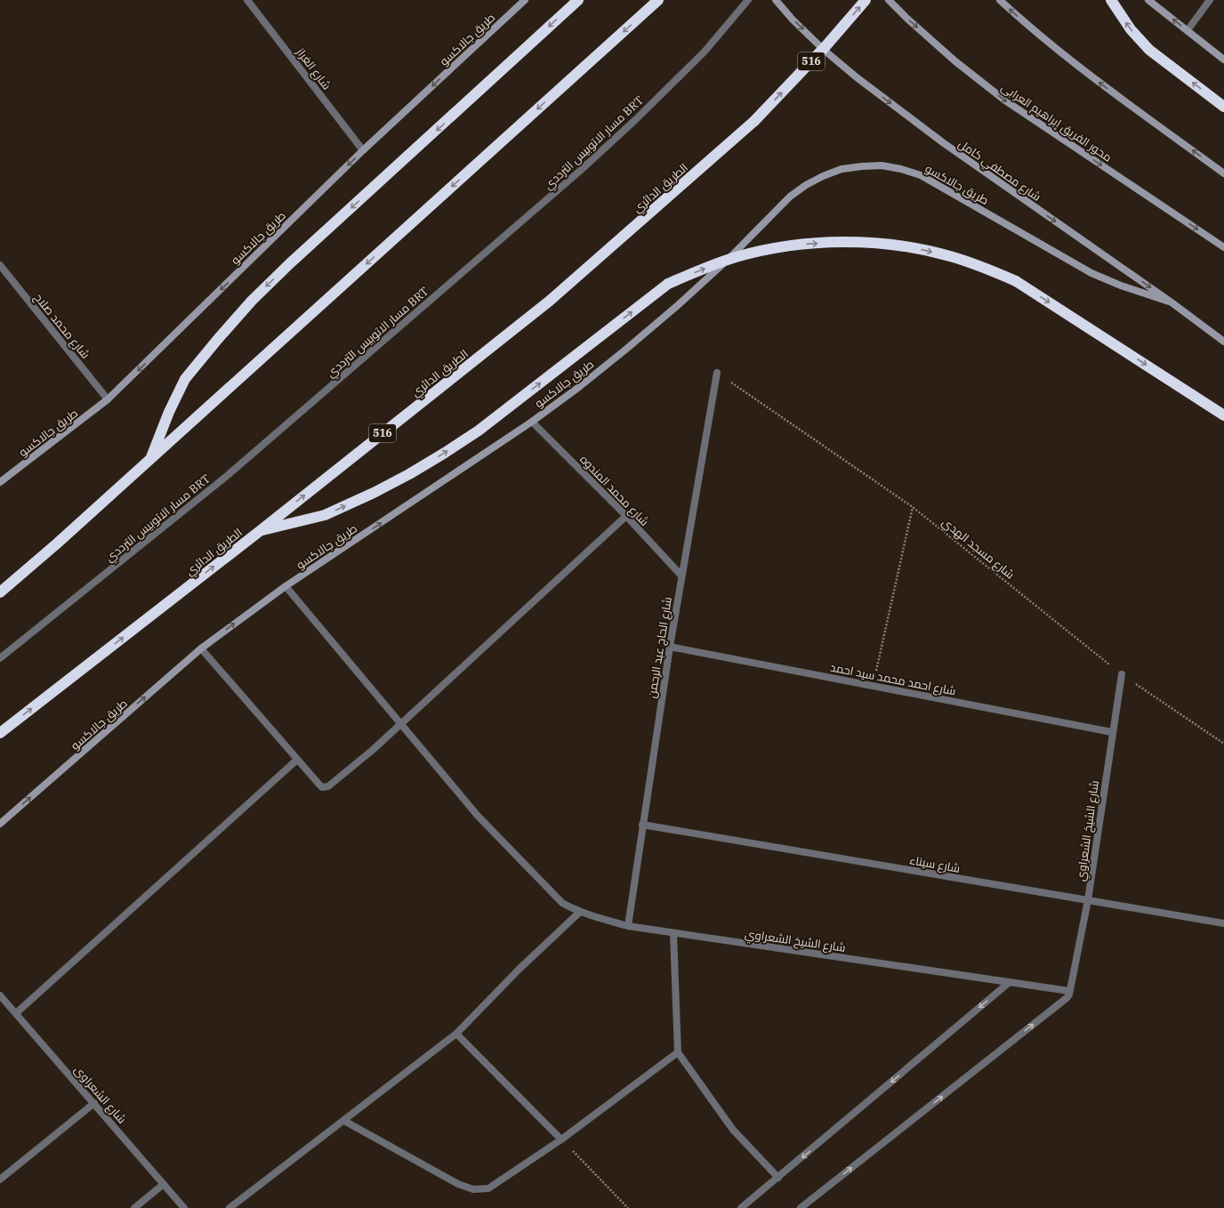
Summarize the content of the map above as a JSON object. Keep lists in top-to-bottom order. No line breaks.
{"streets":{"highway":["516","الطريق الدائري"],"street":["طريق جالاكسو","شارع الغراز","محور الفريق إبراهيم العرابى","مسار الاتوبيس الترددي BRT","شارع مصطفي كامل","شارع محمد صلاح","شارع محمد المندوه","شارع الحاج عبد الرحمن","شارع احمد محمد سيد احمد","شارع الشيخ الشعراوي","شارع سيناء","شارع الشعراوى"],"path":["شارع مسجد الهدي"]},"crossings":[["طريق جالاكسو","شارع الغراز"],["طريق جالاكسو","شارع مصطفي كامل"],["طريق جالاكسو","شارع محمد صلاح"],["طريق جالاكسو","شارع محمد المندوه"],["طريق جالاكسو","شارع الشيخ الشعراوي"],["شارع محمد المندوه","شارع الحاج عبد الرحمن"],["شارع مسجد الهدي","شارع الحاج عبد الرحمن"],["شارع مسجد الهدي","شارع الشيخ الشعراوي"],["شارع الحاج عبد الرحمن","شارع احمد محمد سيد احمد"],["شارع الحاج عبد الرحمن","شارع الشيخ الشعراوي"],["شارع الحاج عبد الرحمن","شارع سيناء"],["شارع احمد محمد سيد احمد","شارع الشيخ الشعراوي"],["شارع الشيخ الشعراوي","شارع سيناء"]],"one_way":["محور الفريق إبراهيم العرابى","شارع مصطفي كامل","الطريق الدائري"]}
